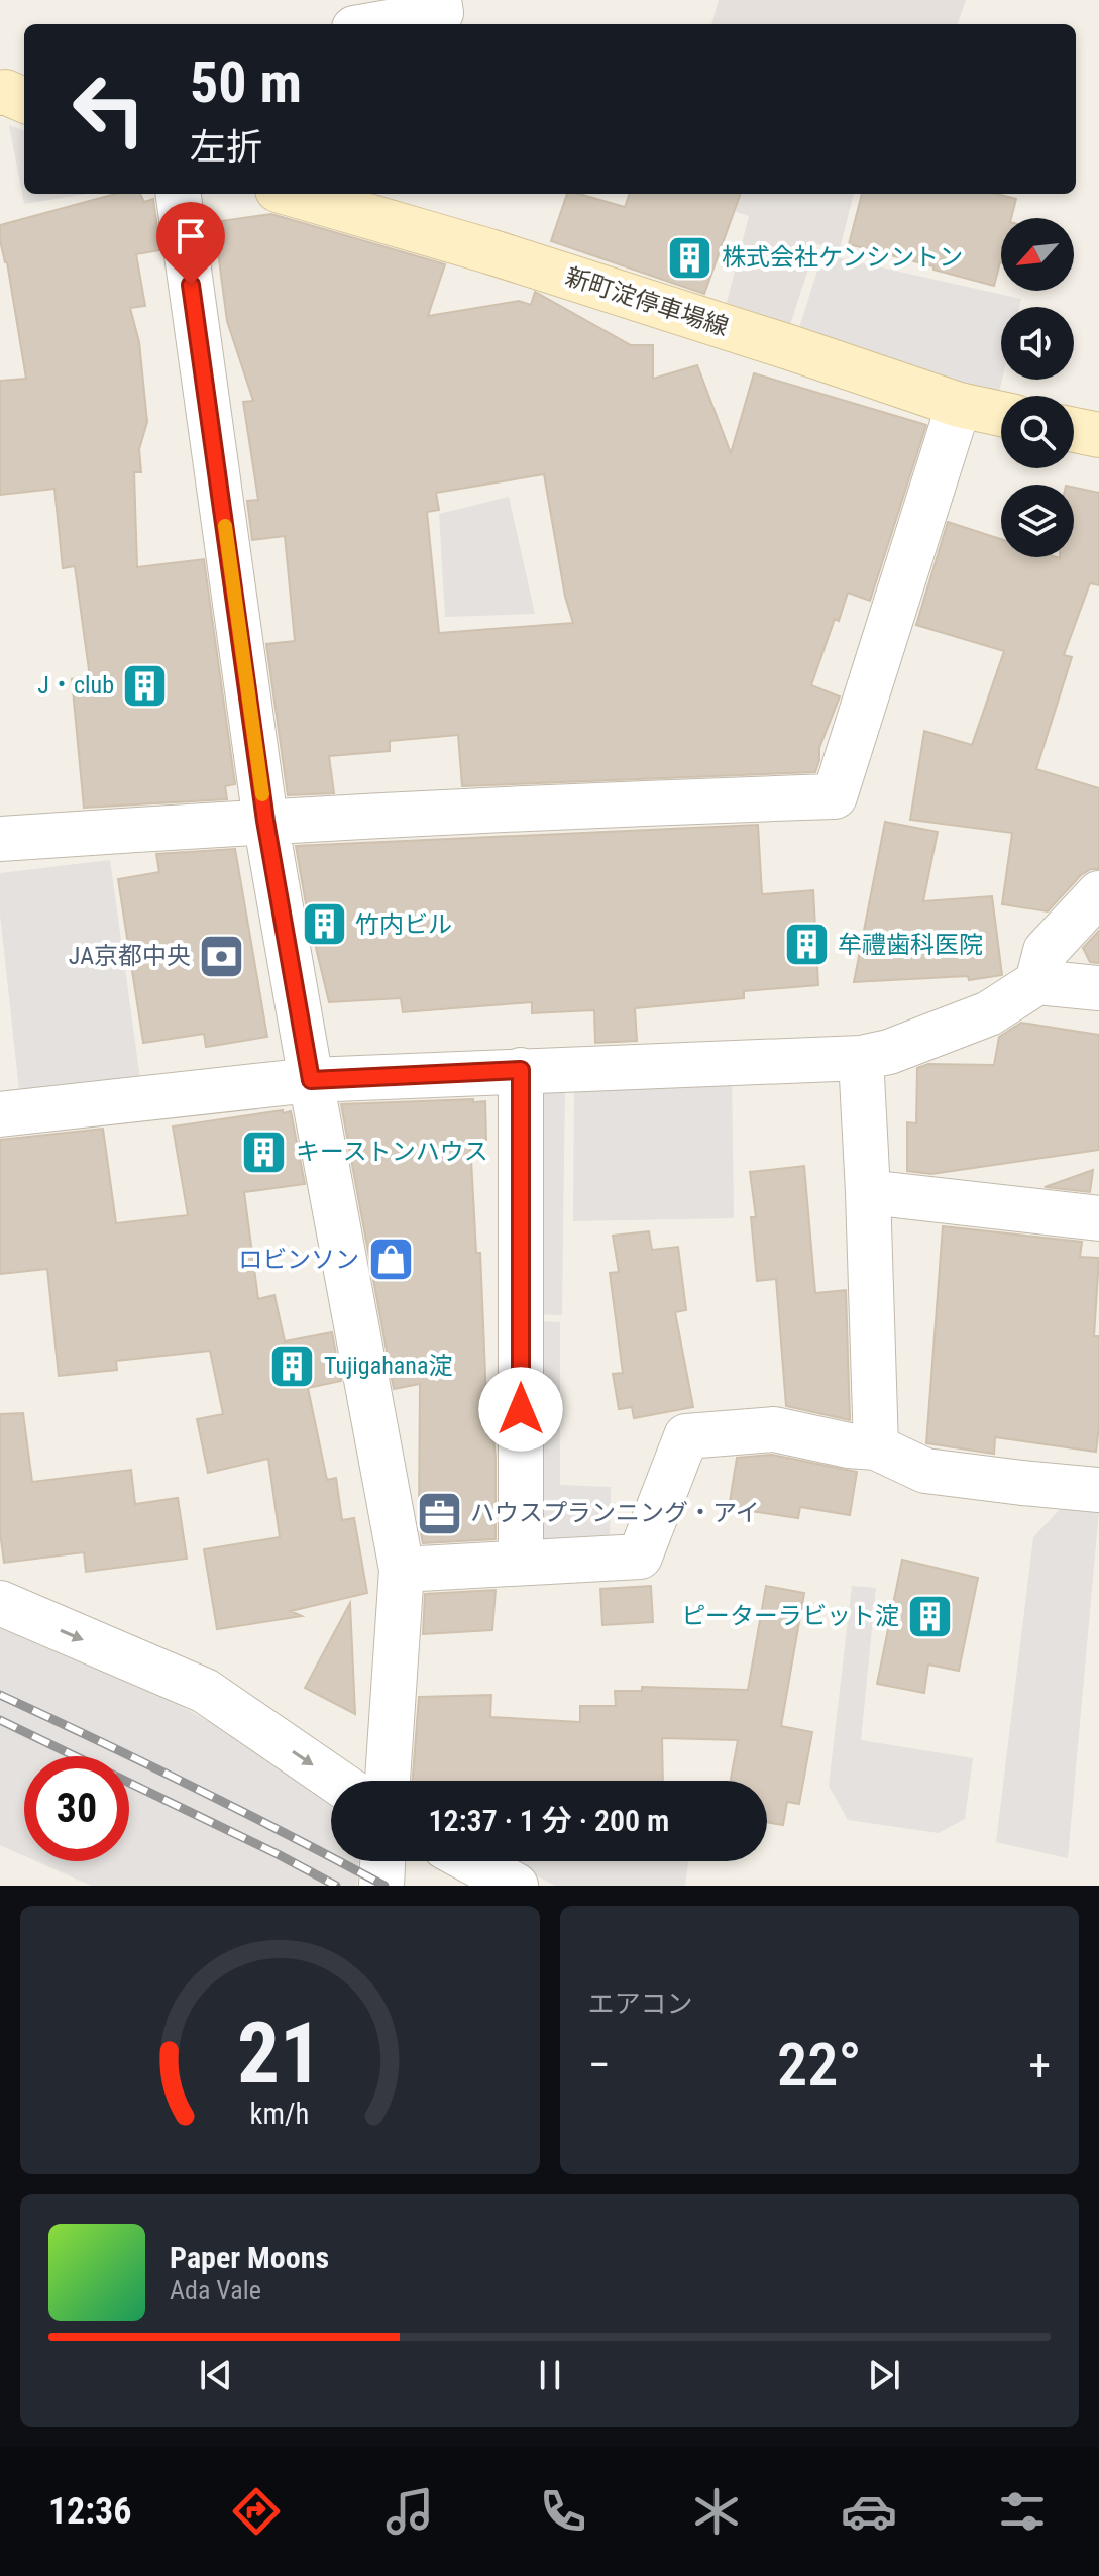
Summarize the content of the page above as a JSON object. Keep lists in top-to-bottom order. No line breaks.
{"streets":{"main road":["新町淀停車場線"]},"places":{"building":["株式会社ケンシントン","J・club","竹内ビル","牟禮歯科医院","キーストンハウス","Tujigahana淀","ピーターラビット淀"],"bank":["JA京都中央"],"shop":["ロビンソン"],"office":["ハウスプランニング・アイ"]},"north":"bottom left","page":{"turn":["50 m","左折"],"limit":"30","trip":"12:37 · 1 分 · 200 m","tile":"エアコン","heat":["−","22°","+"],"song":["Paper Moons","Ada Vale"],"tabs":"12:36","gauge":["21","km/h"]}}
